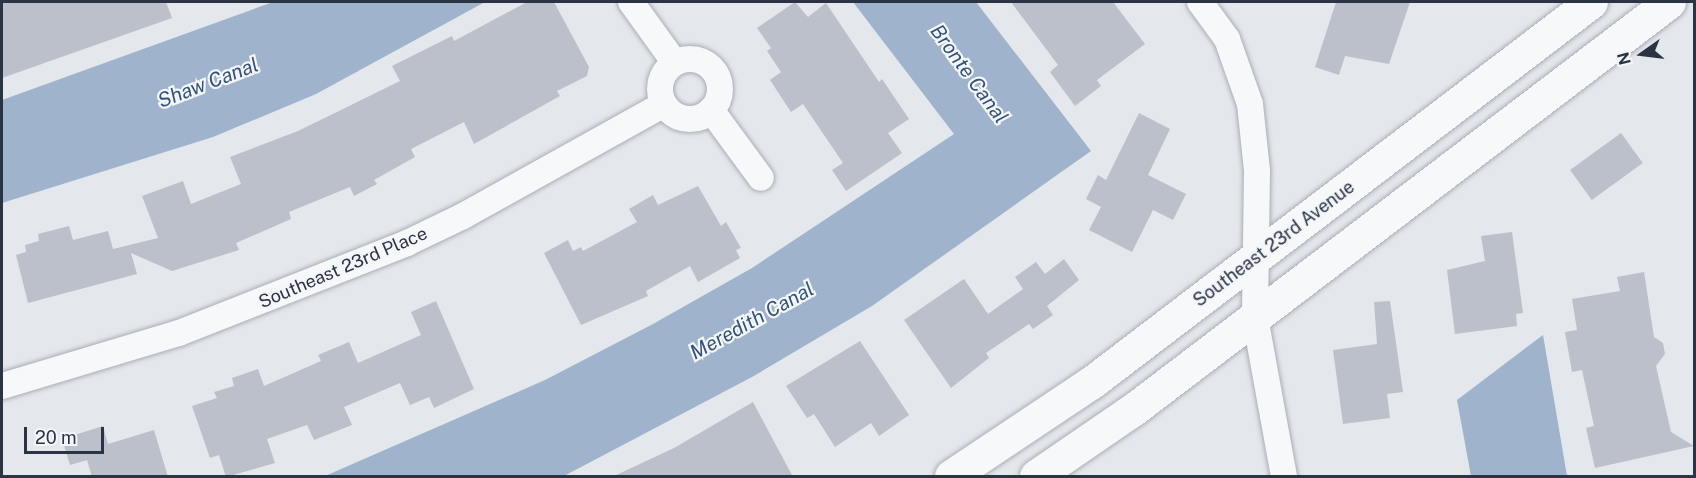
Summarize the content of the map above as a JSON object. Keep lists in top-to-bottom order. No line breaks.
{"streets":{"street":["Southeast 23rd Avenue","Southeast 23rd Place"]},"water":["Bronte Canal","Shaw Canal","Meredith Canal"],"scale_bar":"20 m","north":"left"}
